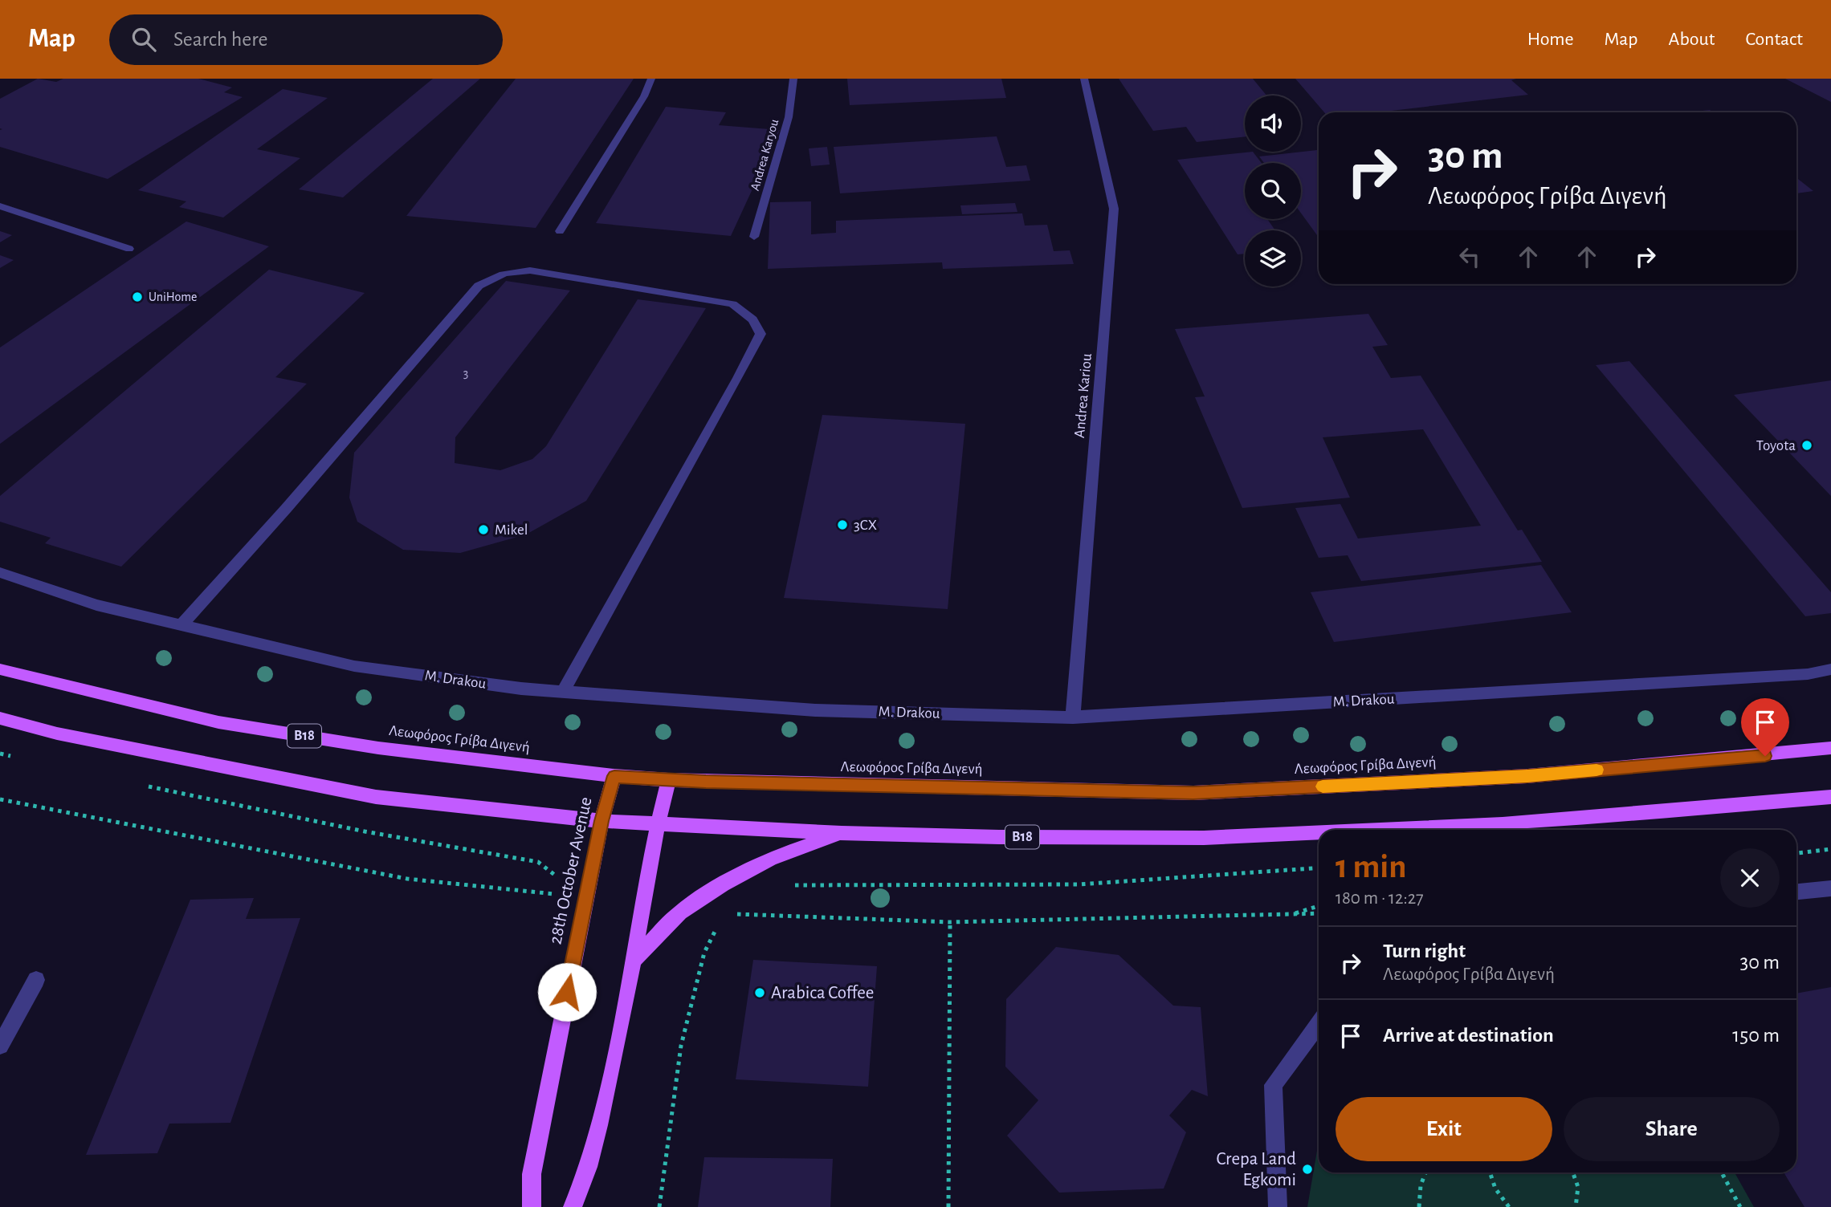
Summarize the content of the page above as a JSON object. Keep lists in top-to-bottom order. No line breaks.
{"streets":{"main road":["B18","Λεωφόρος Γρίβα Διγενή","28th October Avenue"],"street":["Andrea Karyou","Andrea Kariou","M. Drakou"]},"crossings":[["Andrea Kariou","M. Drakou"],["B18","28th October Avenue"],["Λεωφόρος Γρίβα Διγενή","28th October Avenue"]],"places":["UniHome","Toyota","3CX","Mikel","Arabica Coffee","Crepa Land Egkomi"],"house_numbers":["3"],"page":{"header":"Map","search":"Search here","nav":["Home","Map","About","Contact"],"turn":["30 m","Λεωφόρος Γρίβα Διγενή"],"heading":["1 min","180 m · 12:27"],"list":[{"name":"Turn right","note":"Λεωφόρος Γρίβα Διγενή","value":"30 m"},{"name":"Arrive at destination","value":"150 m"}],"buttons":["Exit","Share"]}}
